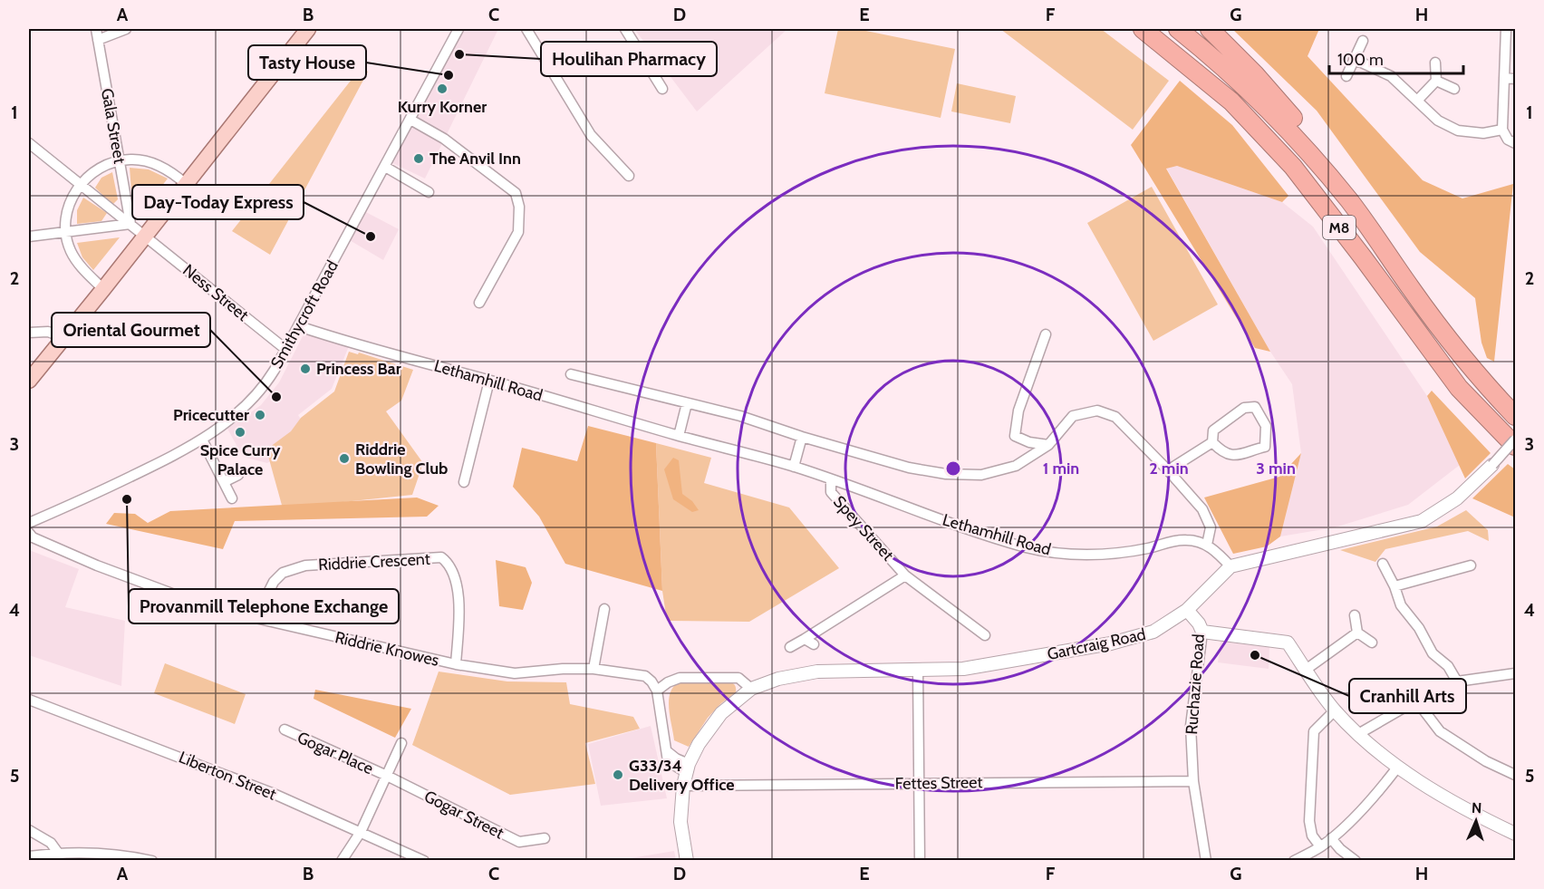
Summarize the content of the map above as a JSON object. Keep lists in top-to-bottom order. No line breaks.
{"streets":{"highway":["M8"],"street":["Gala Street","Ness Street","Smithycroft Road","Lethamhill Road","Spey Street","Riddrie Crescent","Gartcraig Road","Riddrie Knowes","Ruchazie Road","Gogar Place","Liberton Street","Fettes Street","Gogar Street"]},"crossings":[["Gala Street","Ness Street"],["Ness Street","Smithycroft Road"],["Smithycroft Road","Lethamhill Road"],["Lethamhill Road","Spey Street"],["Riddrie Crescent","Riddrie Knowes"],["Gartcraig Road","Ruchazie Road"],["Gartcraig Road","Fettes Street"],["Ruchazie Road","Fettes Street"],["Gogar Place","Gogar Street"]],"places":["Houlihan Pharmacy","Tasty House","Kurry Korner","The Anvil Inn","Day-Today Express","Princess Bar","Oriental Gourmet","Pricecutter","Spice Curry Palace","Riddrie Bowling Club","Provanmill Telephone Exchange","Cranhill Arts","G33/34 Delivery Office"],"scale_bar":"100 m","north":"top","grid":{"columns":["A","B","C","D","E","F","G","H"],"rows":["1","2","3","4","5"]},"rings":["1 min","2 min","3 min"]}
